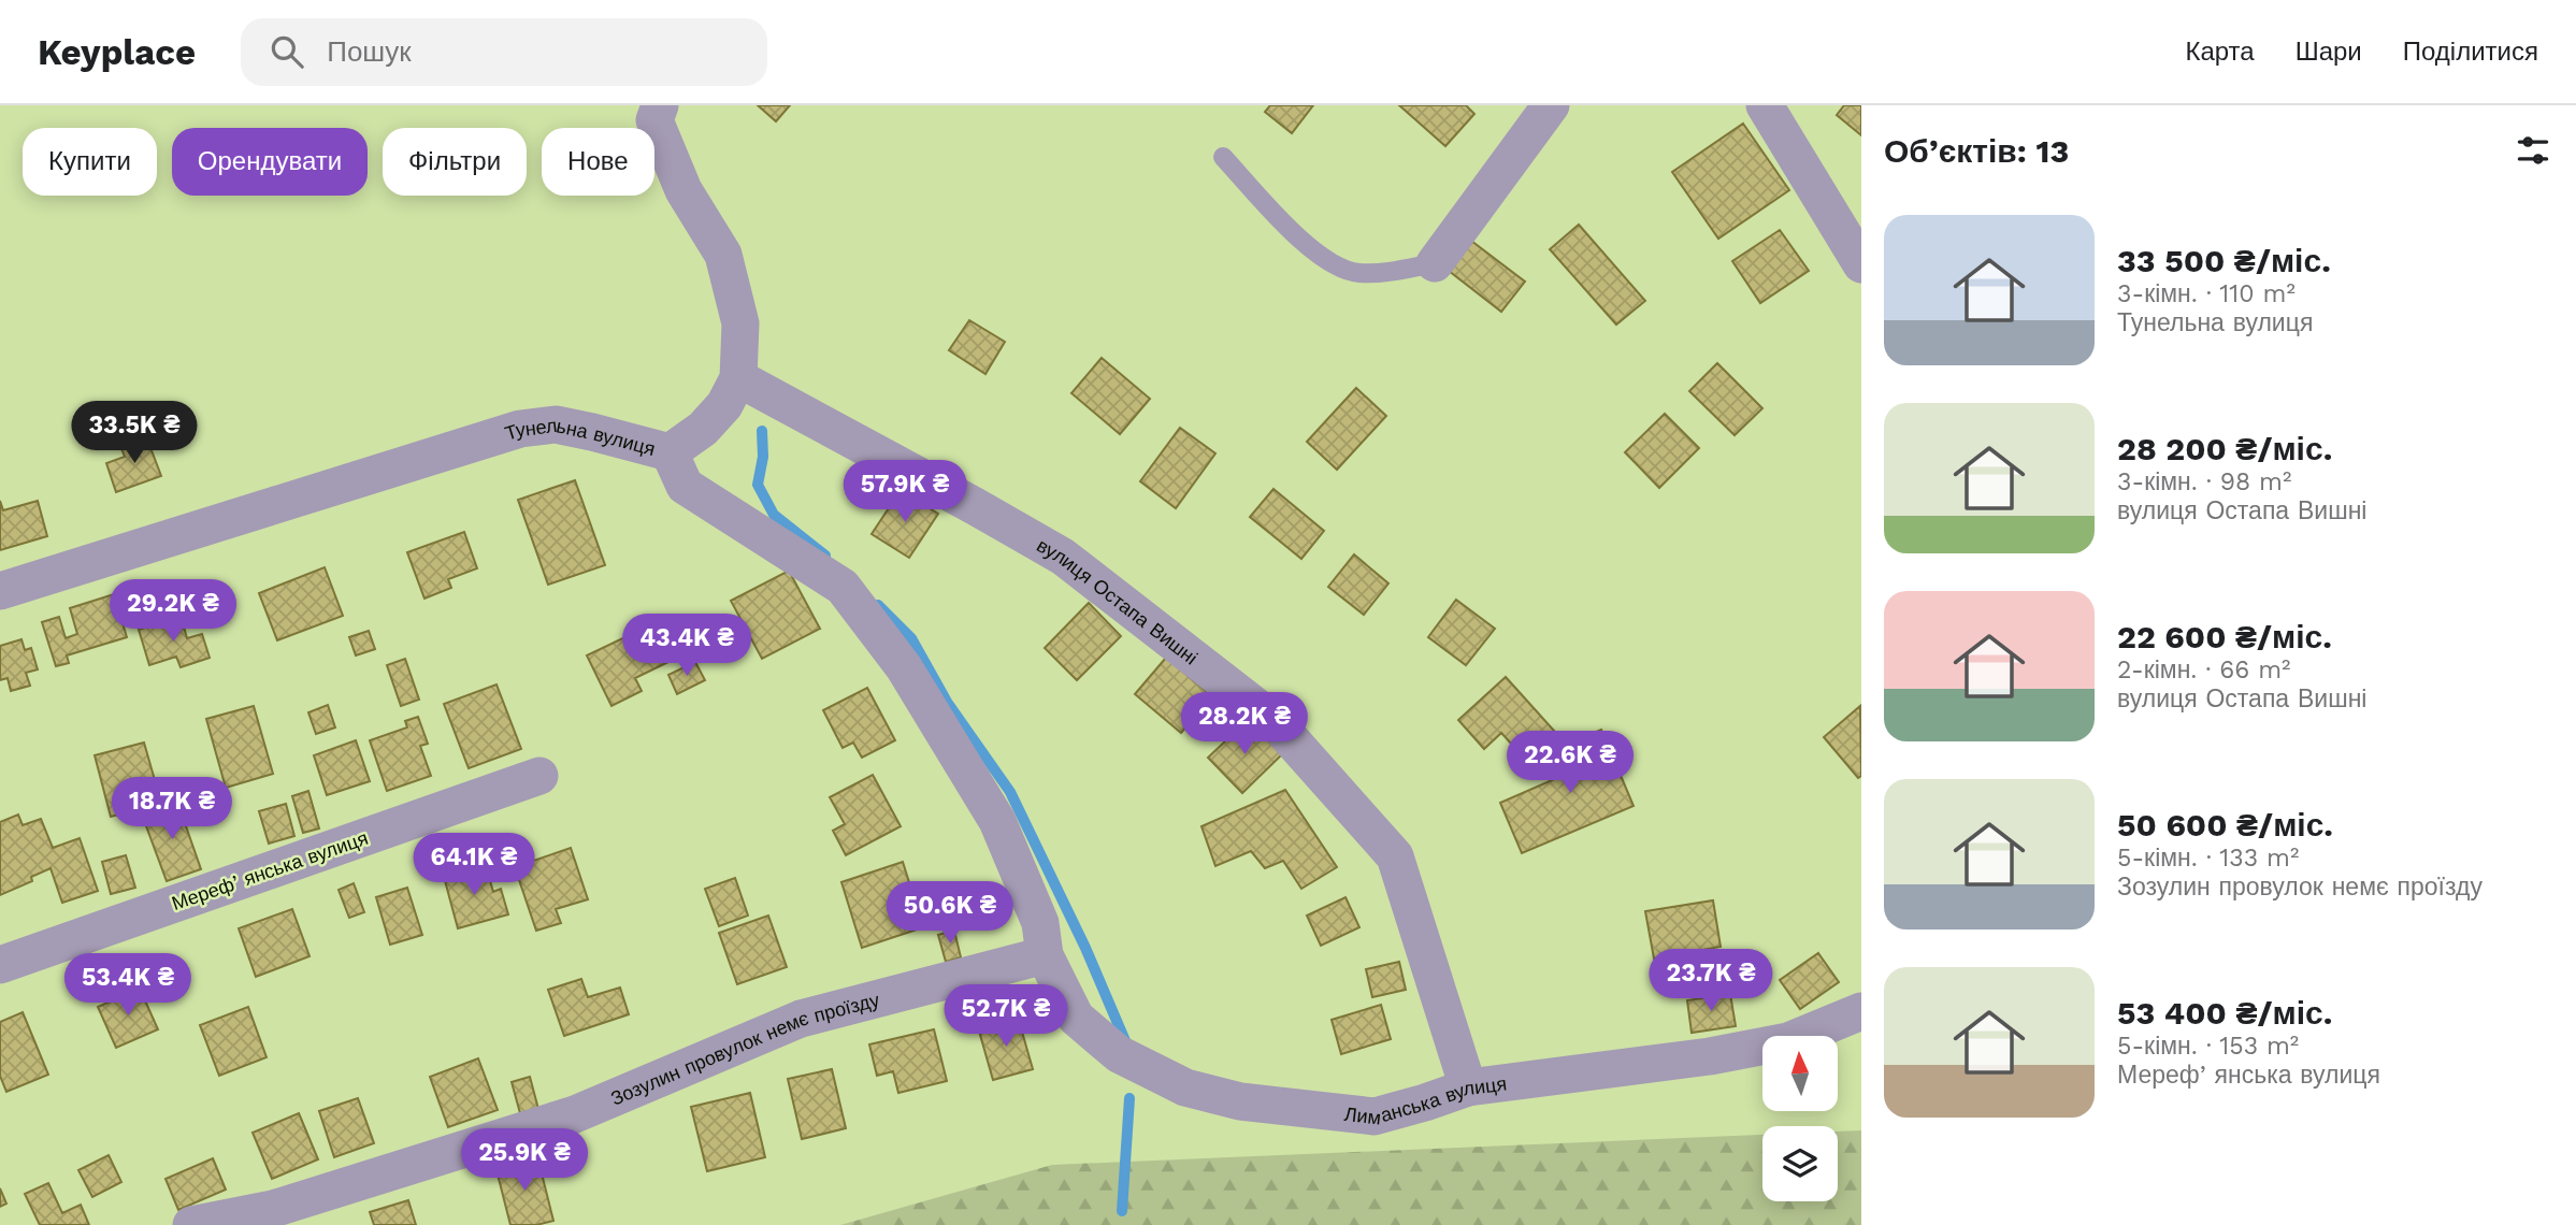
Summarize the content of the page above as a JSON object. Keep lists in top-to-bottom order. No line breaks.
{"streets":{"street":["Тунельна вулиця","вулиця Остапа Вишні","Мерефʼянська вулиця","Зозулин провулок немє проїзду","Лиманська вулиця"]},"crossings":[["Тунельна вулиця","Зозулин провулок немє проїзду"],["Тунельна вулиця","Лиманська вулиця"],["вулиця Остапа Вишні","Лиманська вулиця"],["Зозулин провулок немє проїзду","Лиманська вулиця"]],"north":"top","page":{"header":"Keyplace","search":"Пошук","nav":["Карта","Шари","Поділитися"],"heading":"Об’єктів: 13","chip":["Купити","Орендувати","Фільтри","Нове"],"list":[{"name":"33 500 ₴/міс.","note":"3-кімн. · 110 m² · Тунельна вулиця"},{"name":"28 200 ₴/міс.","note":"3-кімн. · 98 m² · вулиця Остапа Вишні"},{"name":"22 600 ₴/міс.","note":"2-кімн. · 66 m² · вулиця Остапа Вишні"},{"name":"50 600 ₴/міс.","note":"5-кімн. · 133 m² · Зозулин провулок немє проїзду"},{"name":"53 400 ₴/міс.","note":"5-кімн. · 153 m² · Мерефʼянська вулиця"}],"price":["33.5K ₴","57.9K ₴","29.2K ₴","43.4K ₴","28.2K ₴","22.6K ₴","18.7K ₴","64.1K ₴","50.6K ₴","23.7K ₴","53.4K ₴","52.7K ₴","25.9K ₴"]}}
